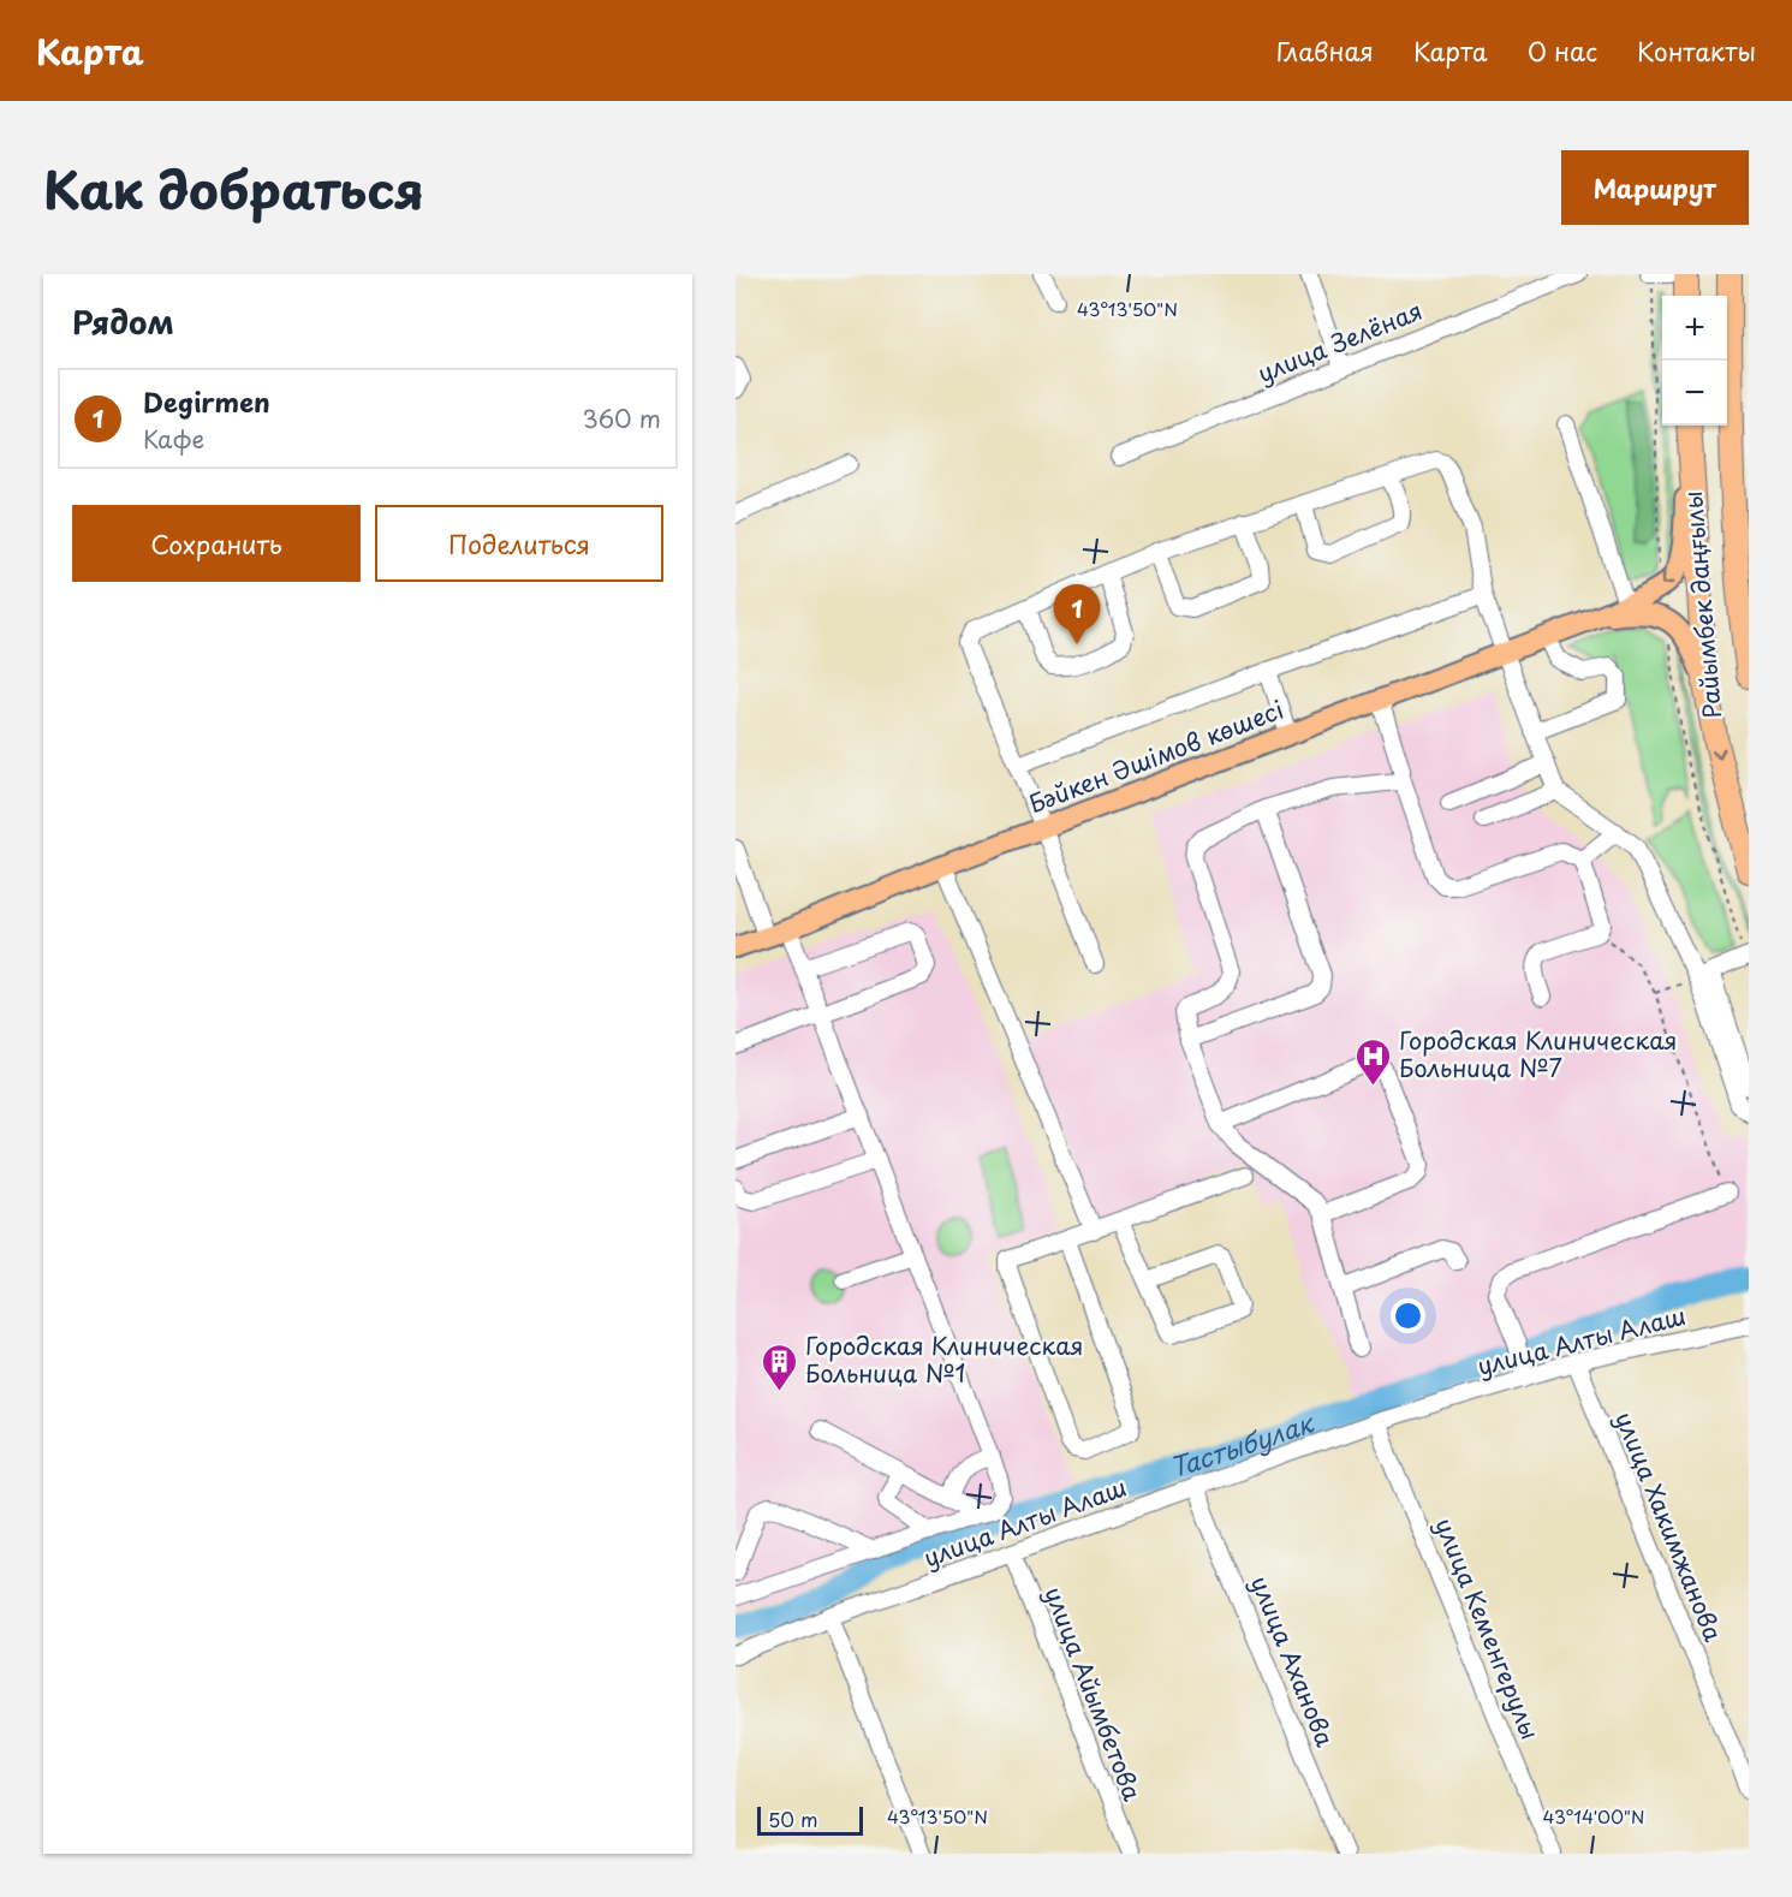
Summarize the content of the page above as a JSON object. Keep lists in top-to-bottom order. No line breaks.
{"streets":{"highway":["Райымбек даңғылы"],"main road":["Бәйкен Әшімов көшесі"],"street":["улица Зелёная","улица Алты Алаш","улица Хакимжанова","улица Кеменгерулы","улица Аханова","улица Айымбетова"]},"crossings":[["улица Алты Алаш","улица Хакимжанова"],["улица Алты Алаш","улица Кеменгерулы"],["улица Алты Алаш","улица Аханова"],["улица Алты Алаш","улица Айымбетова"]],"water":["Тастыбулак"],"places":{"hospital":["Городская Клиническая Больница №7"],"building":["Городская Клиническая Больница №1"]},"scale_bar":"50 m","page":{"header":"Карта","nav":["Главная","Карта","О нас","Контакты"],"title":"Как добраться","buttons":["Маршрут",["Сохранить","Поделиться"]],"heading":"Рядом","map_buttons":["+","−"],"list":[{"mark":"1","name":"Degirmen","note":"Кафе","value":"360 m"}],"pins":"1","scale":"50 m"},"coordinates":["43°13'50\"N","43°14'00\"N"]}
